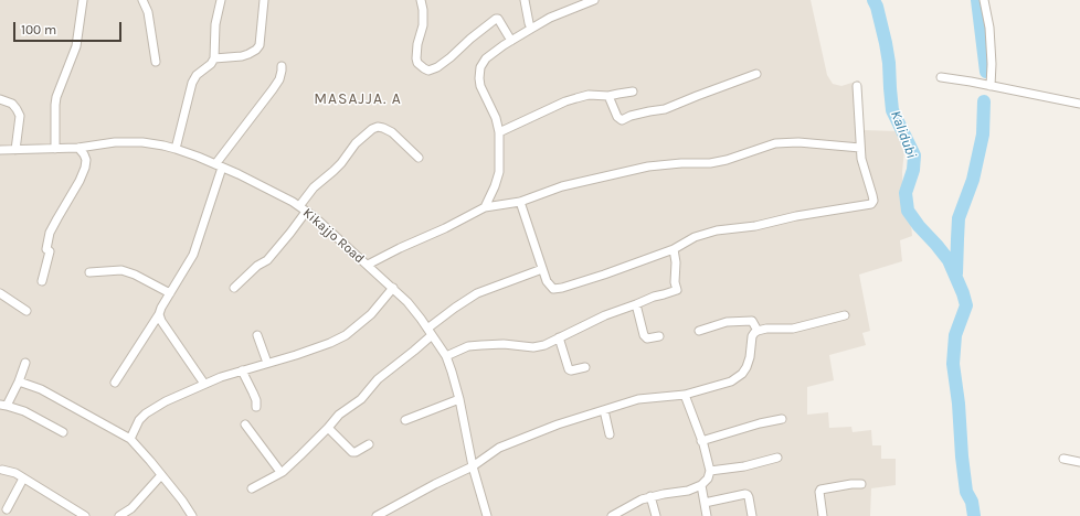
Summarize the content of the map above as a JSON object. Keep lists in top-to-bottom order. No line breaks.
{"streets":{"street":["Kikajjo Road"]},"districts":["MASAJJA. A"],"water":["Kalidubi"],"scale_bar":"100 m"}
